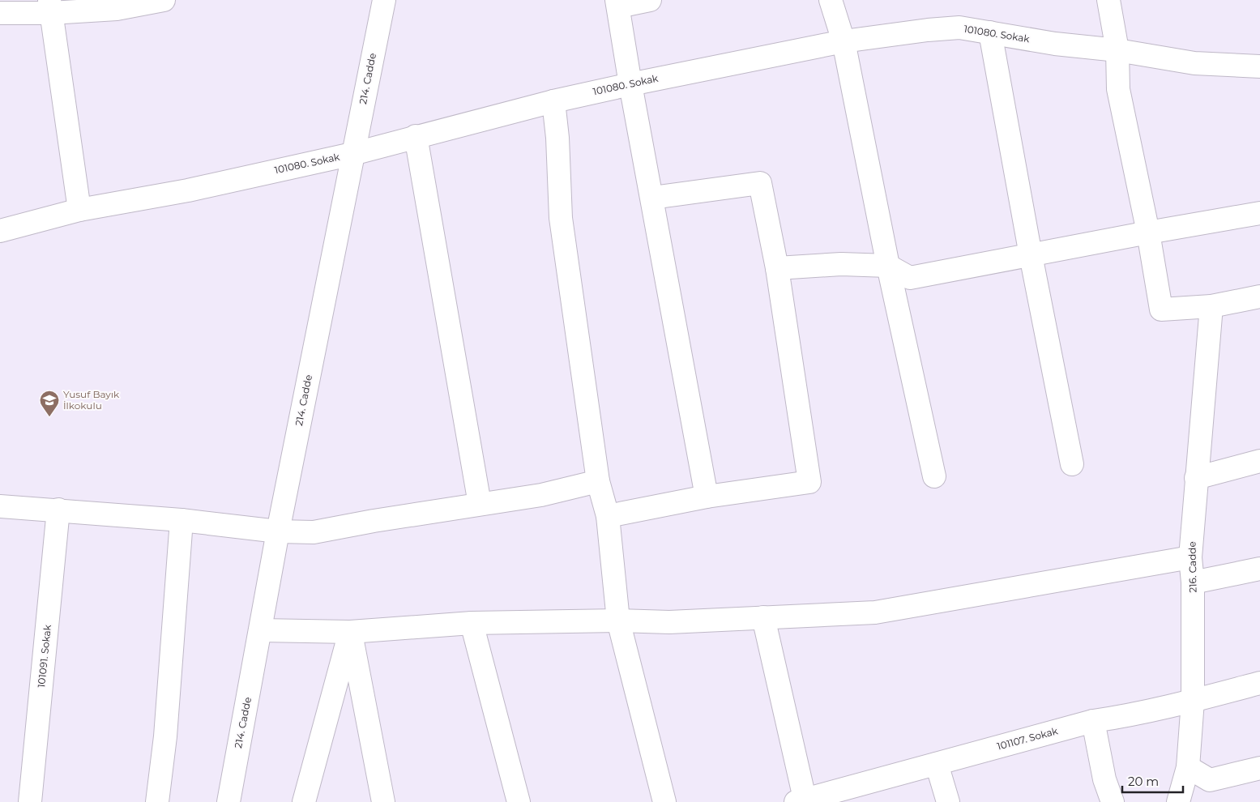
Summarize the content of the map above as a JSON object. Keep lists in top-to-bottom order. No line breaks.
{"streets":{"street":["101080. Sokak","214. Cadde","216. Cadde","101091. Sokak","101107. Sokak"]},"crossings":[["101080. Sokak","214. Cadde"],["216. Cadde","101107. Sokak"]],"places":{"school or university":["Yusuf Bayık İlkokulu"]},"scale_bar":"20 m"}
